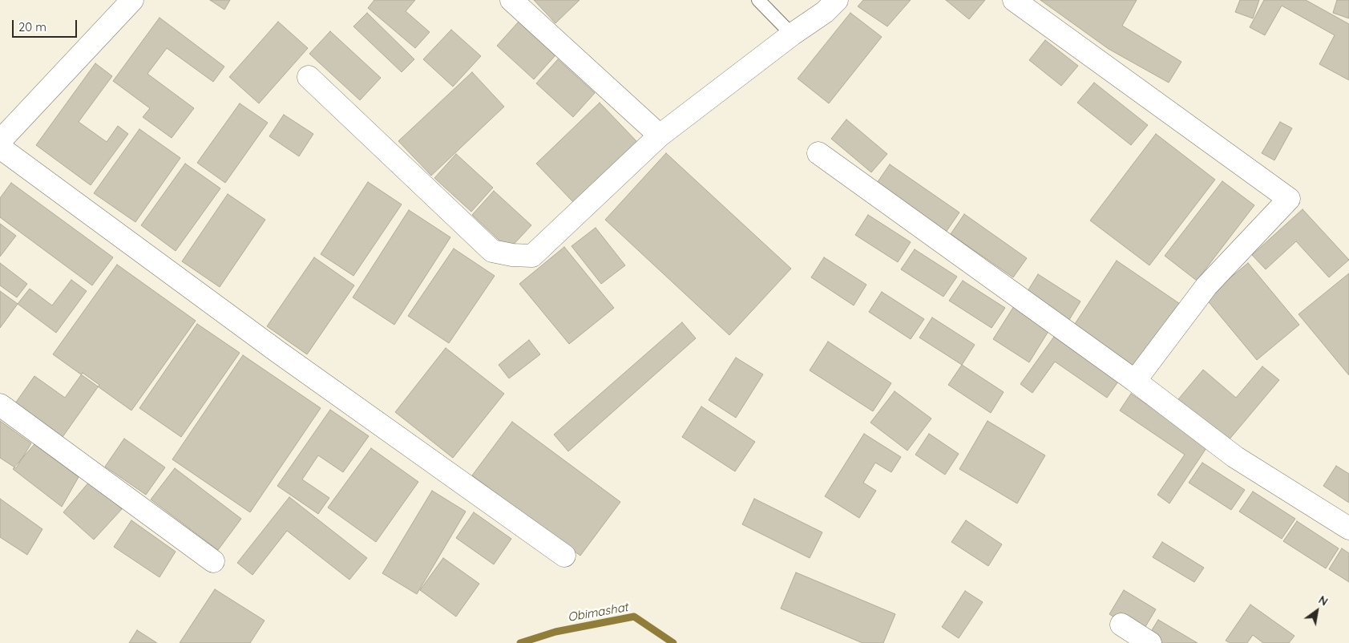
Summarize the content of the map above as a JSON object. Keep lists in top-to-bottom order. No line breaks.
{"water":["Obimashat"],"scale_bar":"20 m","north":"top right"}
